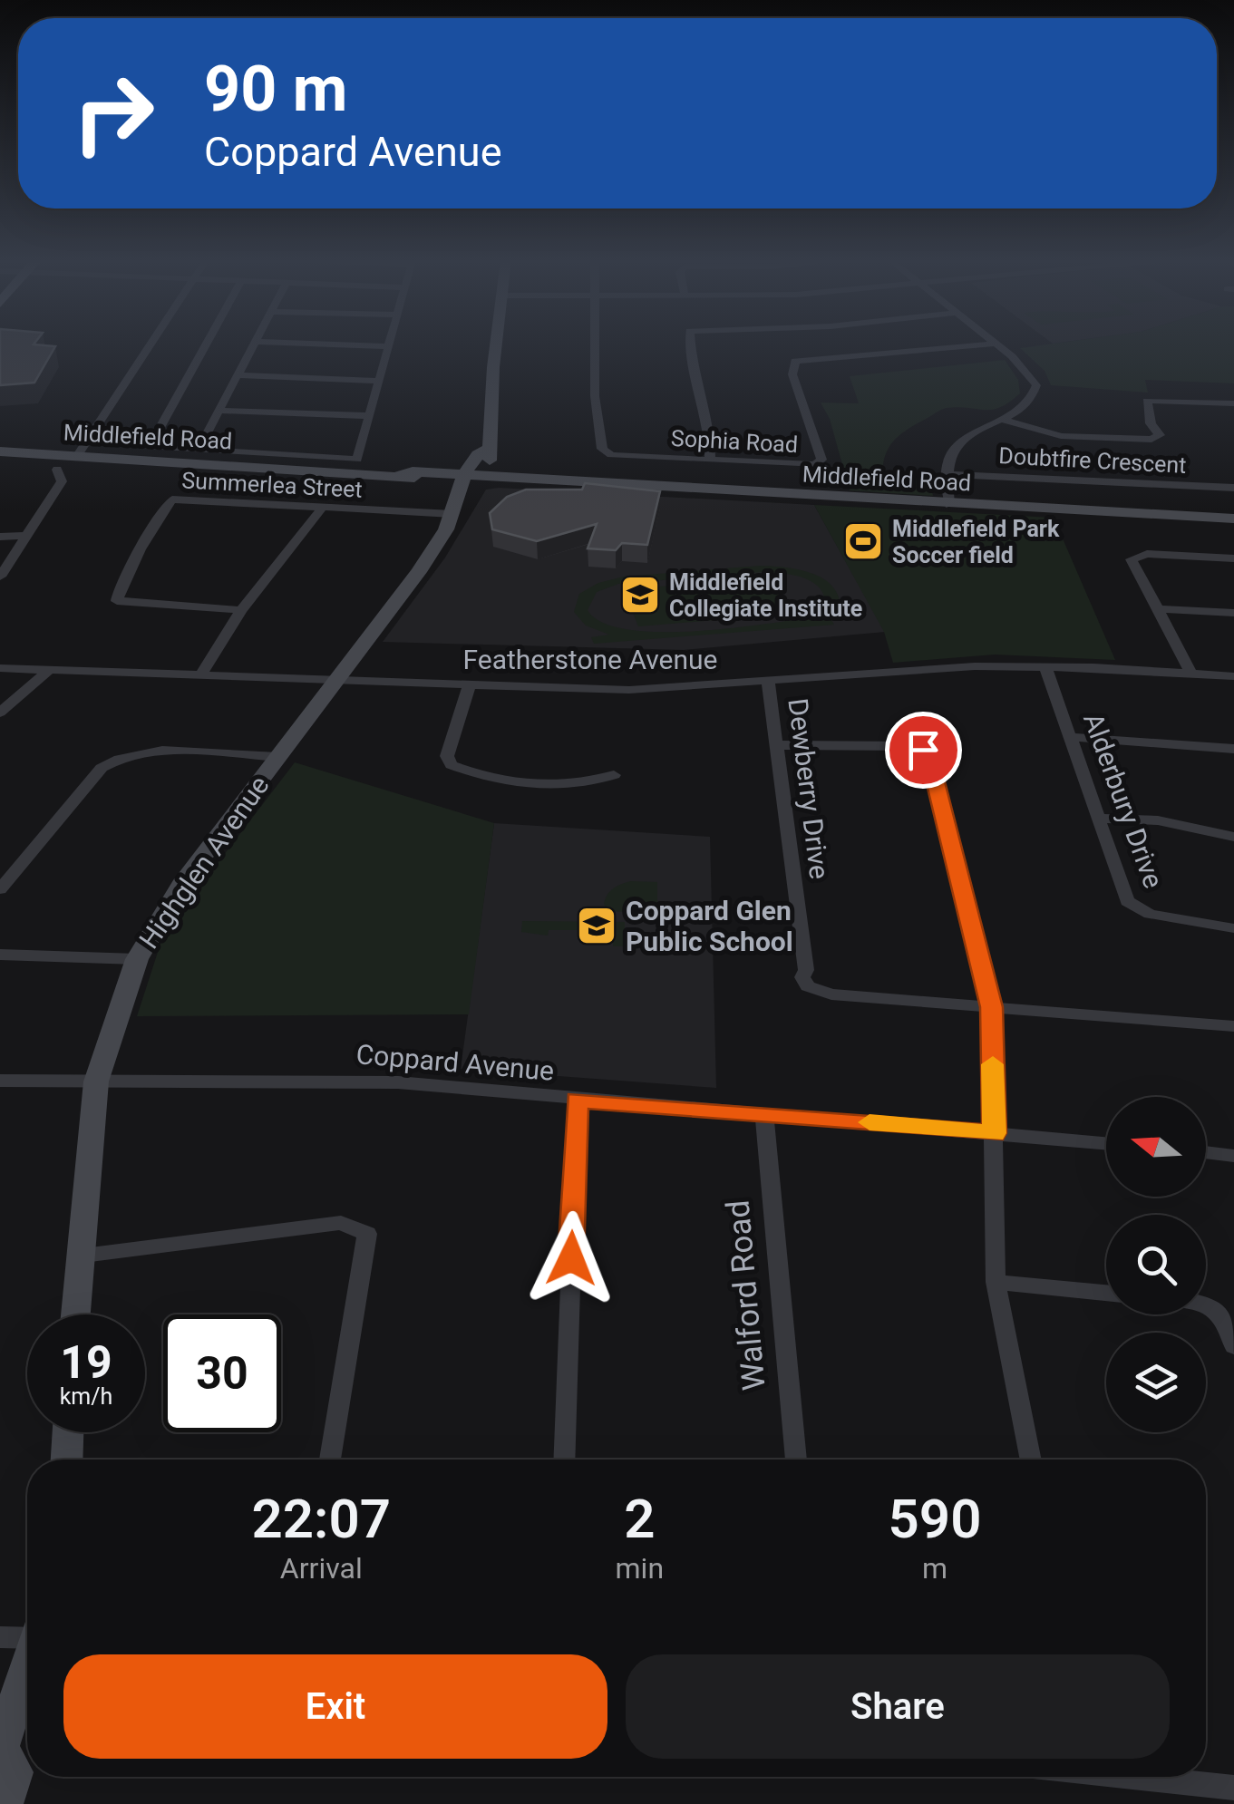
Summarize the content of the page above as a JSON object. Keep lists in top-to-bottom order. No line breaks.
{"streets":{"street":["Middlefield Road","Sophia Road","Doubtfire Crescent","Summerlea Street","Featherstone Avenue","Dewberry Drive","Alderbury Drive","Highglen Avenue","Coppard Avenue","Walford Road"]},"crossings":[["Middlefield Road","Summerlea Street"],["Middlefield Road","Highglen Avenue"],["Summerlea Street","Highglen Avenue"],["Featherstone Avenue","Dewberry Drive"],["Featherstone Avenue","Alderbury Drive"],["Featherstone Avenue","Highglen Avenue"],["Highglen Avenue","Coppard Avenue"],["Coppard Avenue","Walford Road"]],"places":{"sports":["Middlefield Park Soccer field"],"school or university":["Middlefield Collegiate Institute","Coppard Glen Public School"]},"north":"left","page":{"turn":["90 m","Coppard Avenue"],"speed":"19 km/h","limit":"30","eta":["22:07","Arrival","2","min","590","m"],"buttons":["Exit","Share"]}}
